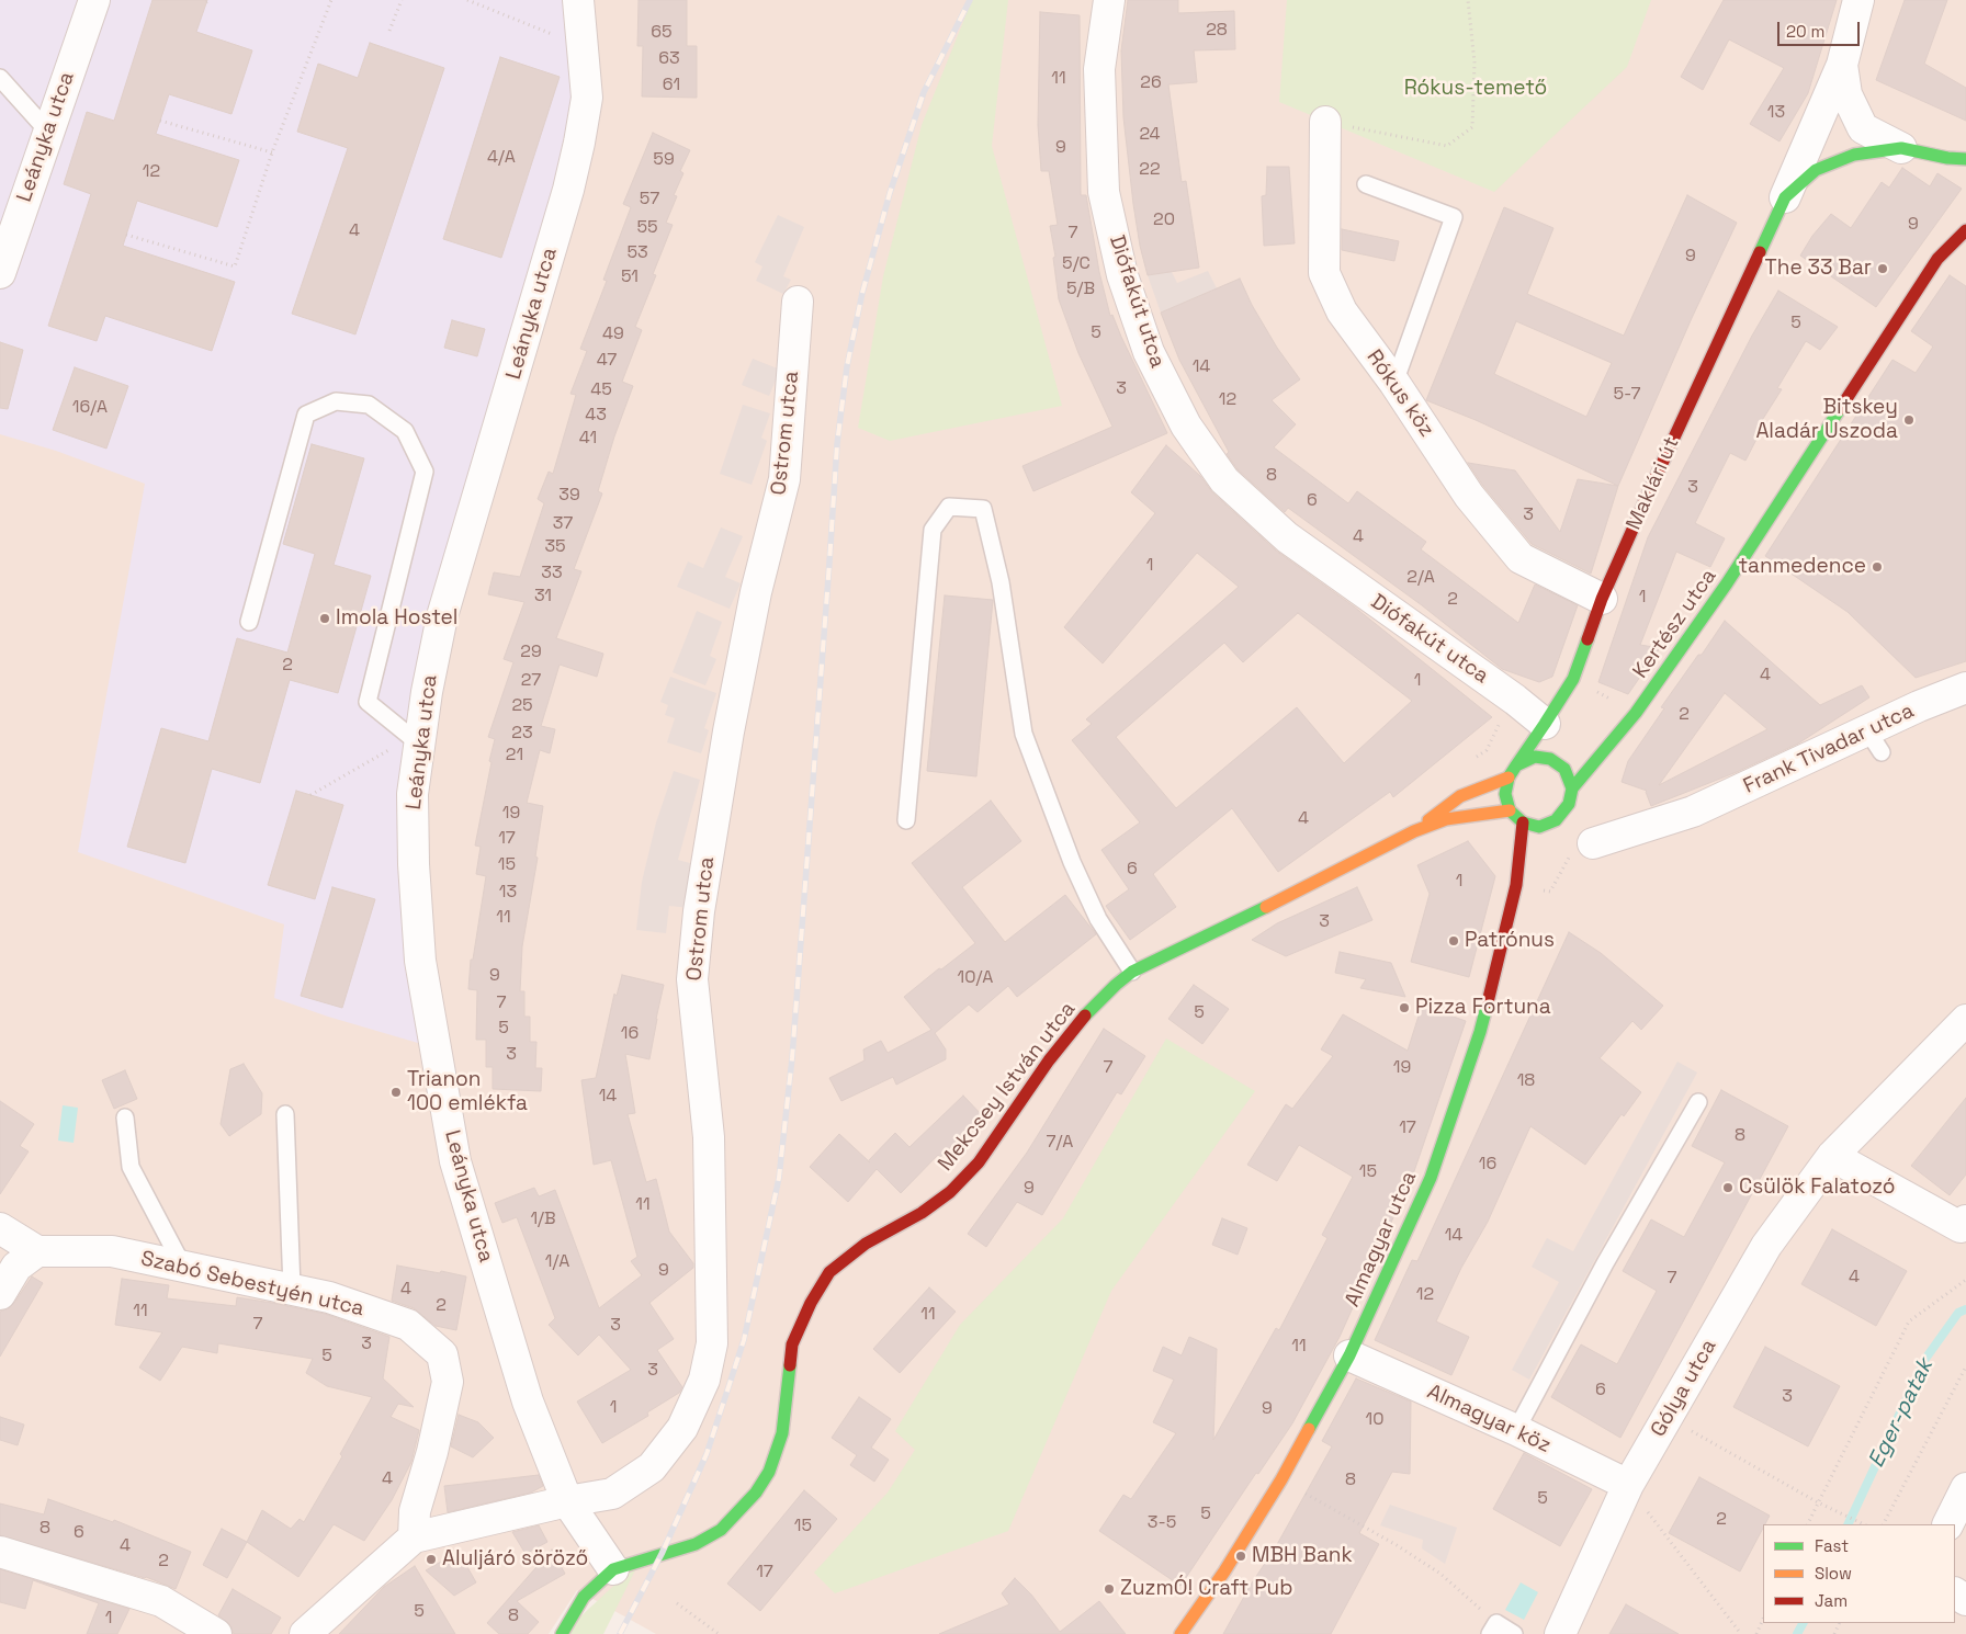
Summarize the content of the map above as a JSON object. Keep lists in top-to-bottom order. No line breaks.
{"streets":{"street":["Leányka utca","Diófakút utca","Rókus köz","Ostrom utca","Maklári út","Kertész utca","Frank Tivadar utca","Mekcsey István utca","Almagyar utca","Szabó Sebestyén utca","Gólya utca","Almagyar köz"]},"crossings":[["Leányka utca","Ostrom utca"],["Leányka utca","Mekcsey István utca"],["Diófakút utca","Maklári út"],["Rókus köz","Maklári út"],["Ostrom utca","Szabó Sebestyén utca"],["Maklári út","Kertész utca"],["Maklári út","Mekcsey István utca"],["Maklári út","Almagyar utca"],["Kertész utca","Mekcsey István utca"],["Kertész utca","Almagyar utca"],["Mekcsey István utca","Almagyar utca"],["Almagyar utca","Almagyar köz"],["Gólya utca","Almagyar köz"]],"water":["Eger-patak"],"parks":["Rókus-temető"],"places":["The 33 Bar","Bitskey Aladár Uszoda","tanmedence","Imola Hostel","Patrónus","Pizza Fortuna","Trianon 100 emlékfa","Csülök Falatozó","MBH Bank","Aluljáró söröző","ZuzmÓ! Craft Pub"],"house_numbers":["28","65","63","11","26","61","13","24","9","4/A","59","22","12","57","20","9","55","4","7","53","9","5/C","51","5/B","5","5","49","47","14","3","45","5-7","12","16/A","43","41","8","3","39","6","3","37","4","35","1","33","2/A","31","1","2","29","2","4","27","1","25","2","23","21","19","4","17","15","6","1","13","11","3","9","10/A","7","5","5","16","3","7","19","18","14","17","8","7/A","16","15","9","11","1/B","14","1/A","9","4","7","4","12","2","11","11","7","3","3","11","5","3","6","3","1","9","10","4","8","5","5","2","3-5","15","8","6","4","2","17","5","8","1"],"legend":["Fast","Slow","Jam"],"scale_bar":"20 m"}
